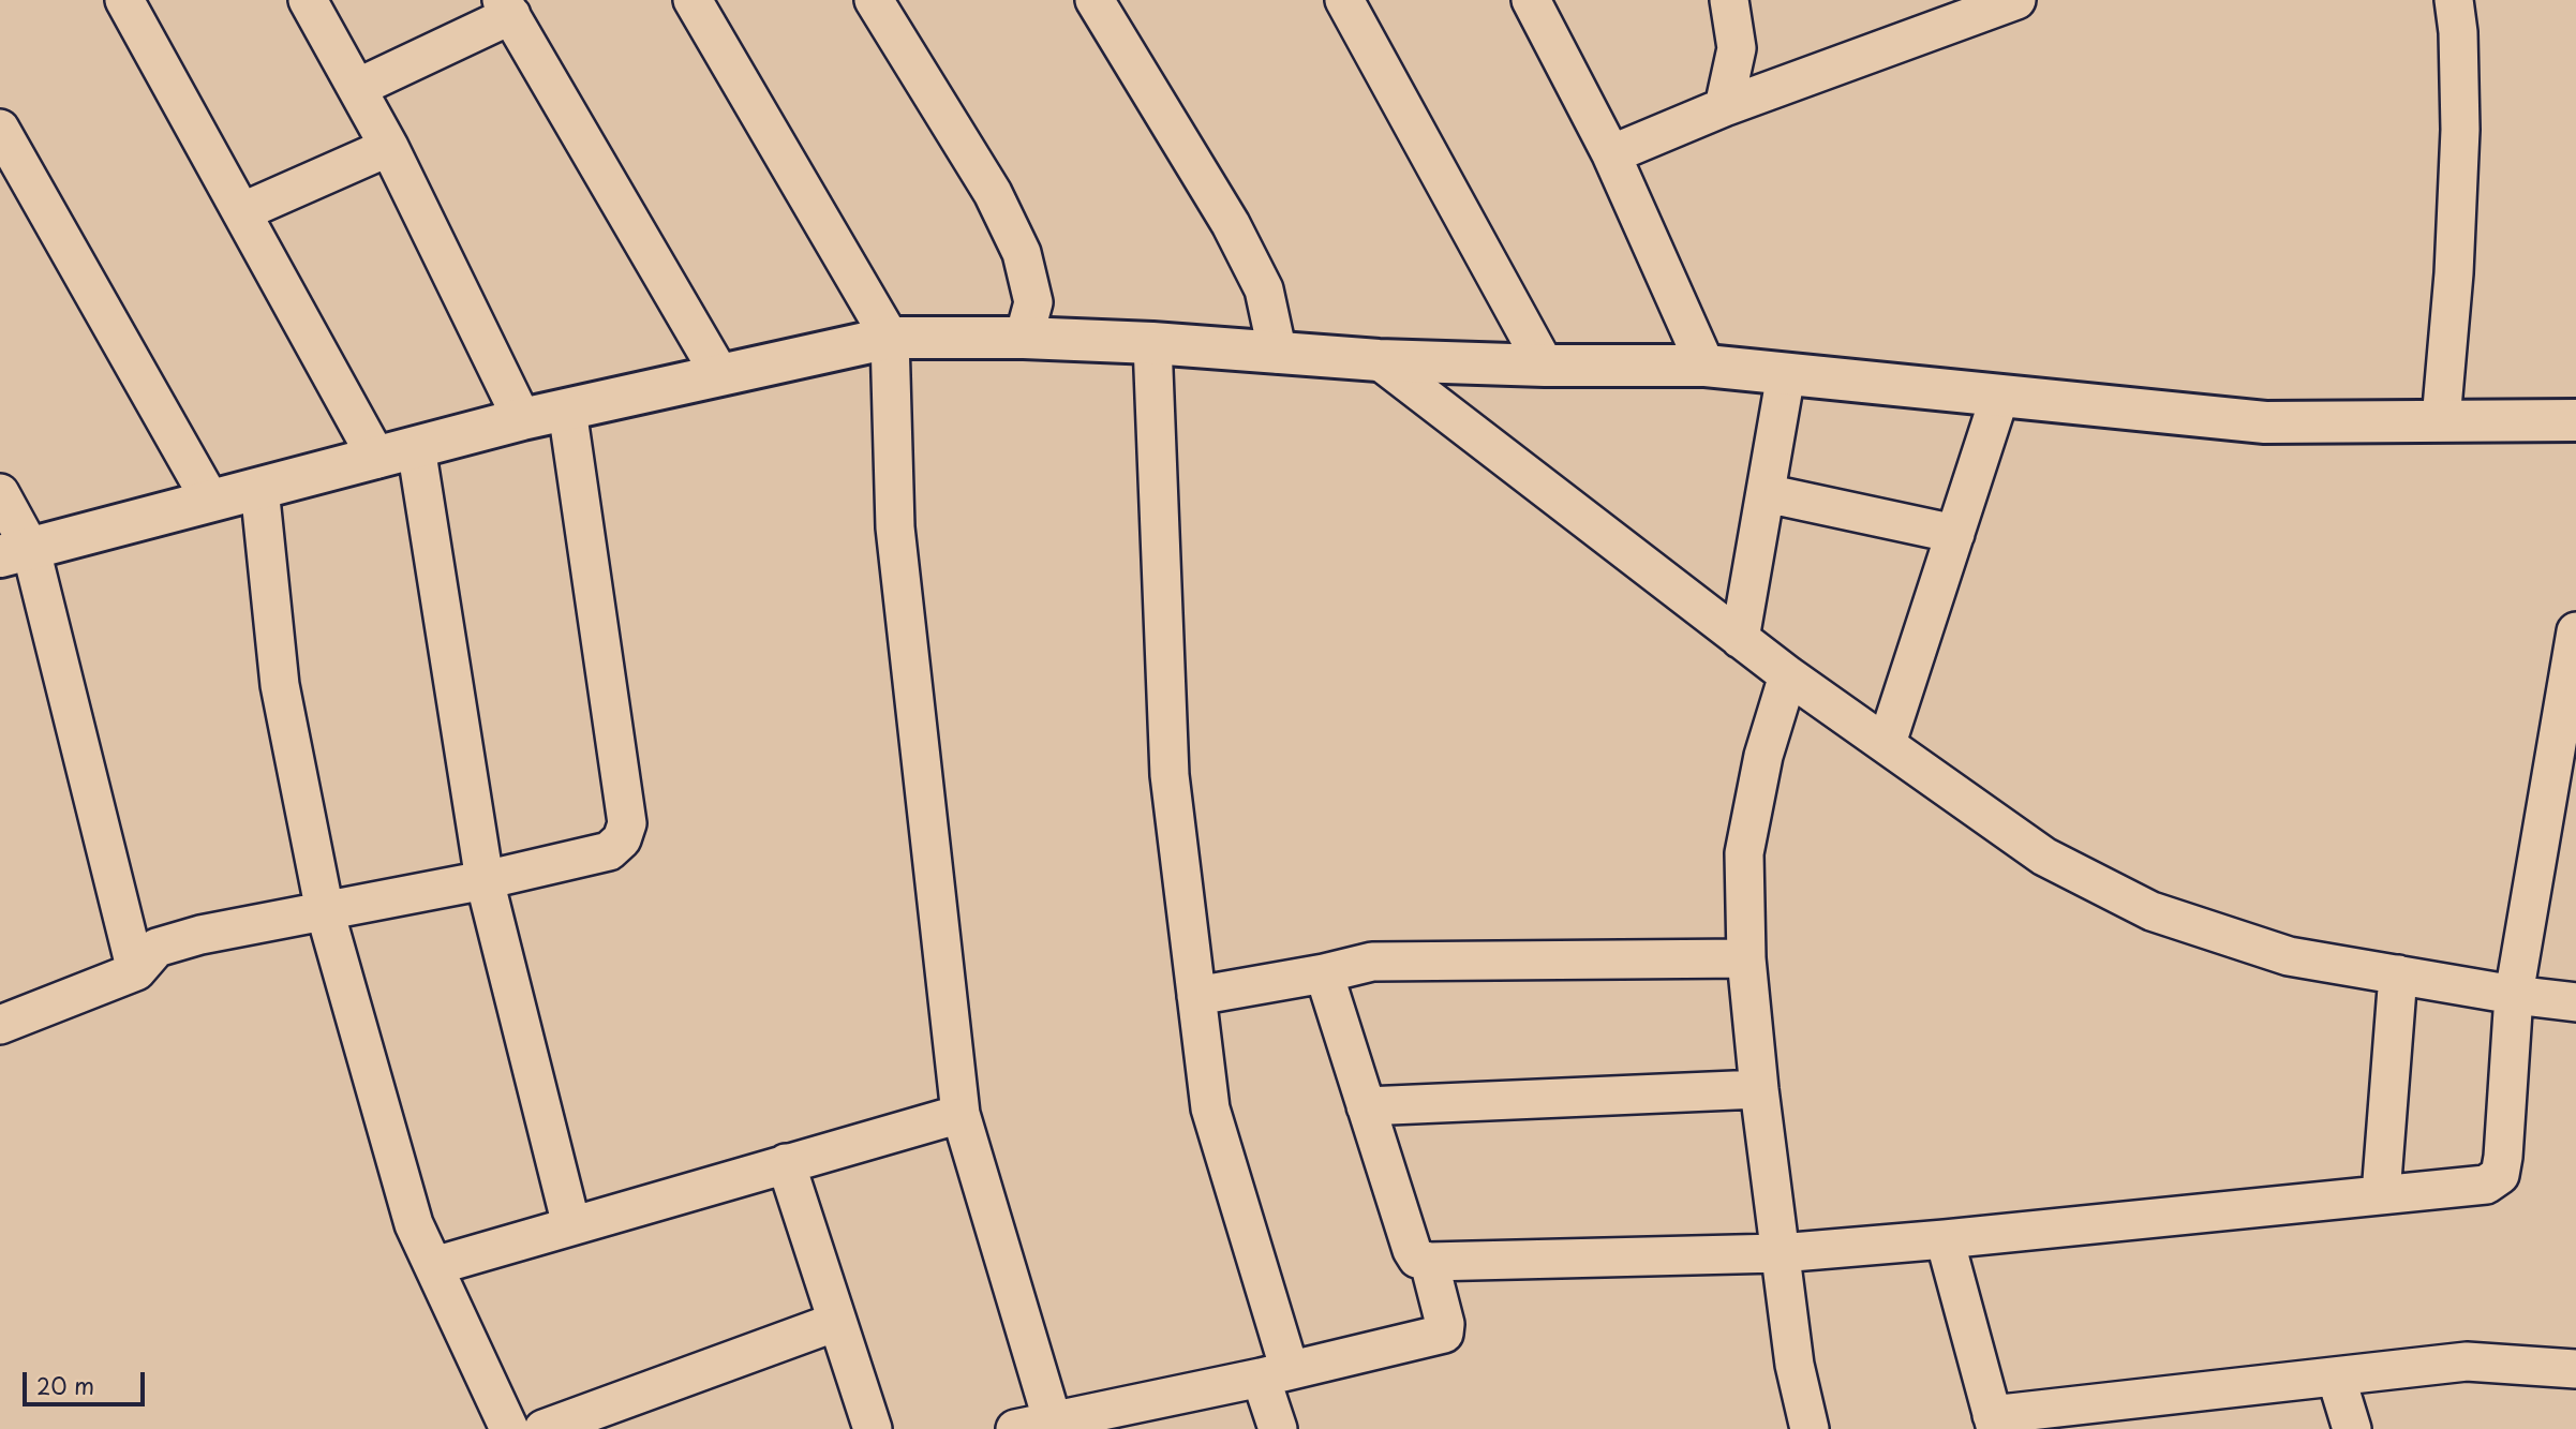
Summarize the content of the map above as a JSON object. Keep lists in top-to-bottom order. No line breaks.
{"scale_bar":"20 m"}
